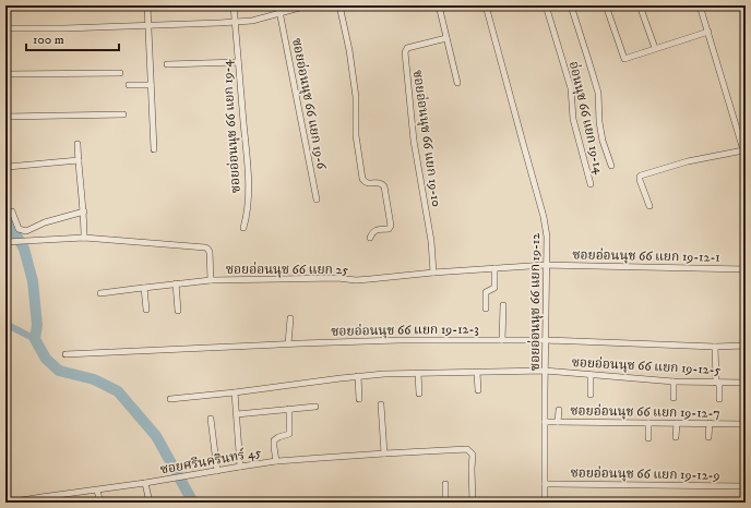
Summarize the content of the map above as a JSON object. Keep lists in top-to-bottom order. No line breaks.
{"streets":{"street":["ซอยอ่อนนุช 66 แยก 19-6","อ่อนนุช 66 แยก 19-14","ซอยอ่อนนุช 66 แยก 19-4","ซอยอ่อนนุช 66 แยก 19-10","ซอยอ่อนนุช 66 แยก 19-12-1","ซอยอ่อนนุช 66 แยก 25","ซอยอ่อนนุช 66 แยก 19-12","ซอยอ่อนนุช 66 แยก 19-12-3","ซอยอ่อนนุช 66 แยก 19-12-5","ซอยอ่อนนุช 66 แยก 19-12-7","ซอยศรีนครินทร์ 45","ซอยอ่อนนุช 66 แยก 19-12-9"]},"crossings":[["ซอยอ่อนนุช 66 แยก 19-10","ซอยอ่อนนุช 66 แยก 25"],["ซอยอ่อนนุช 66 แยก 19-12-1","ซอยอ่อนนุช 66 แยก 25"],["ซอยอ่อนนุช 66 แยก 19-12-1","ซอยอ่อนนุช 66 แยก 19-12"],["ซอยอ่อนนุช 66 แยก 25","ซอยอ่อนนุช 66 แยก 19-12"],["ซอยอ่อนนุช 66 แยก 19-12","ซอยอ่อนนุช 66 แยก 19-12-3"],["ซอยอ่อนนุช 66 แยก 19-12","ซอยอ่อนนุช 66 แยก 19-12-5"],["ซอยอ่อนนุช 66 แยก 19-12","ซอยอ่อนนุช 66 แยก 19-12-7"],["ซอยอ่อนนุช 66 แยก 19-12","ซอยอ่อนนุช 66 แยก 19-12-9"]],"scale_bar":"100 m"}
